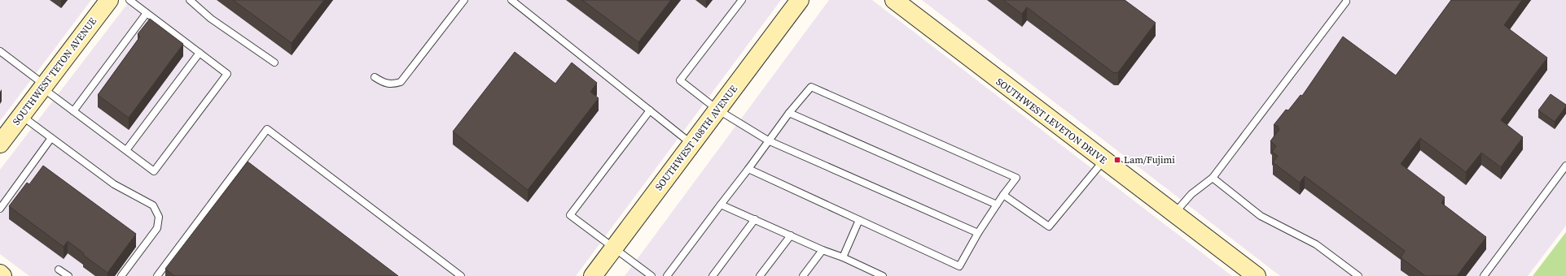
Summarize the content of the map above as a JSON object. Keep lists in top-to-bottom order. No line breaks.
{"streets":{"street":["SOUTHWEST TETON AVENUE","SOUTHWEST LEVETON DRIVE","SOUTHWEST 108TH AVENUE"]},"places":{"transit":["Lam/Fujimi"]}}
